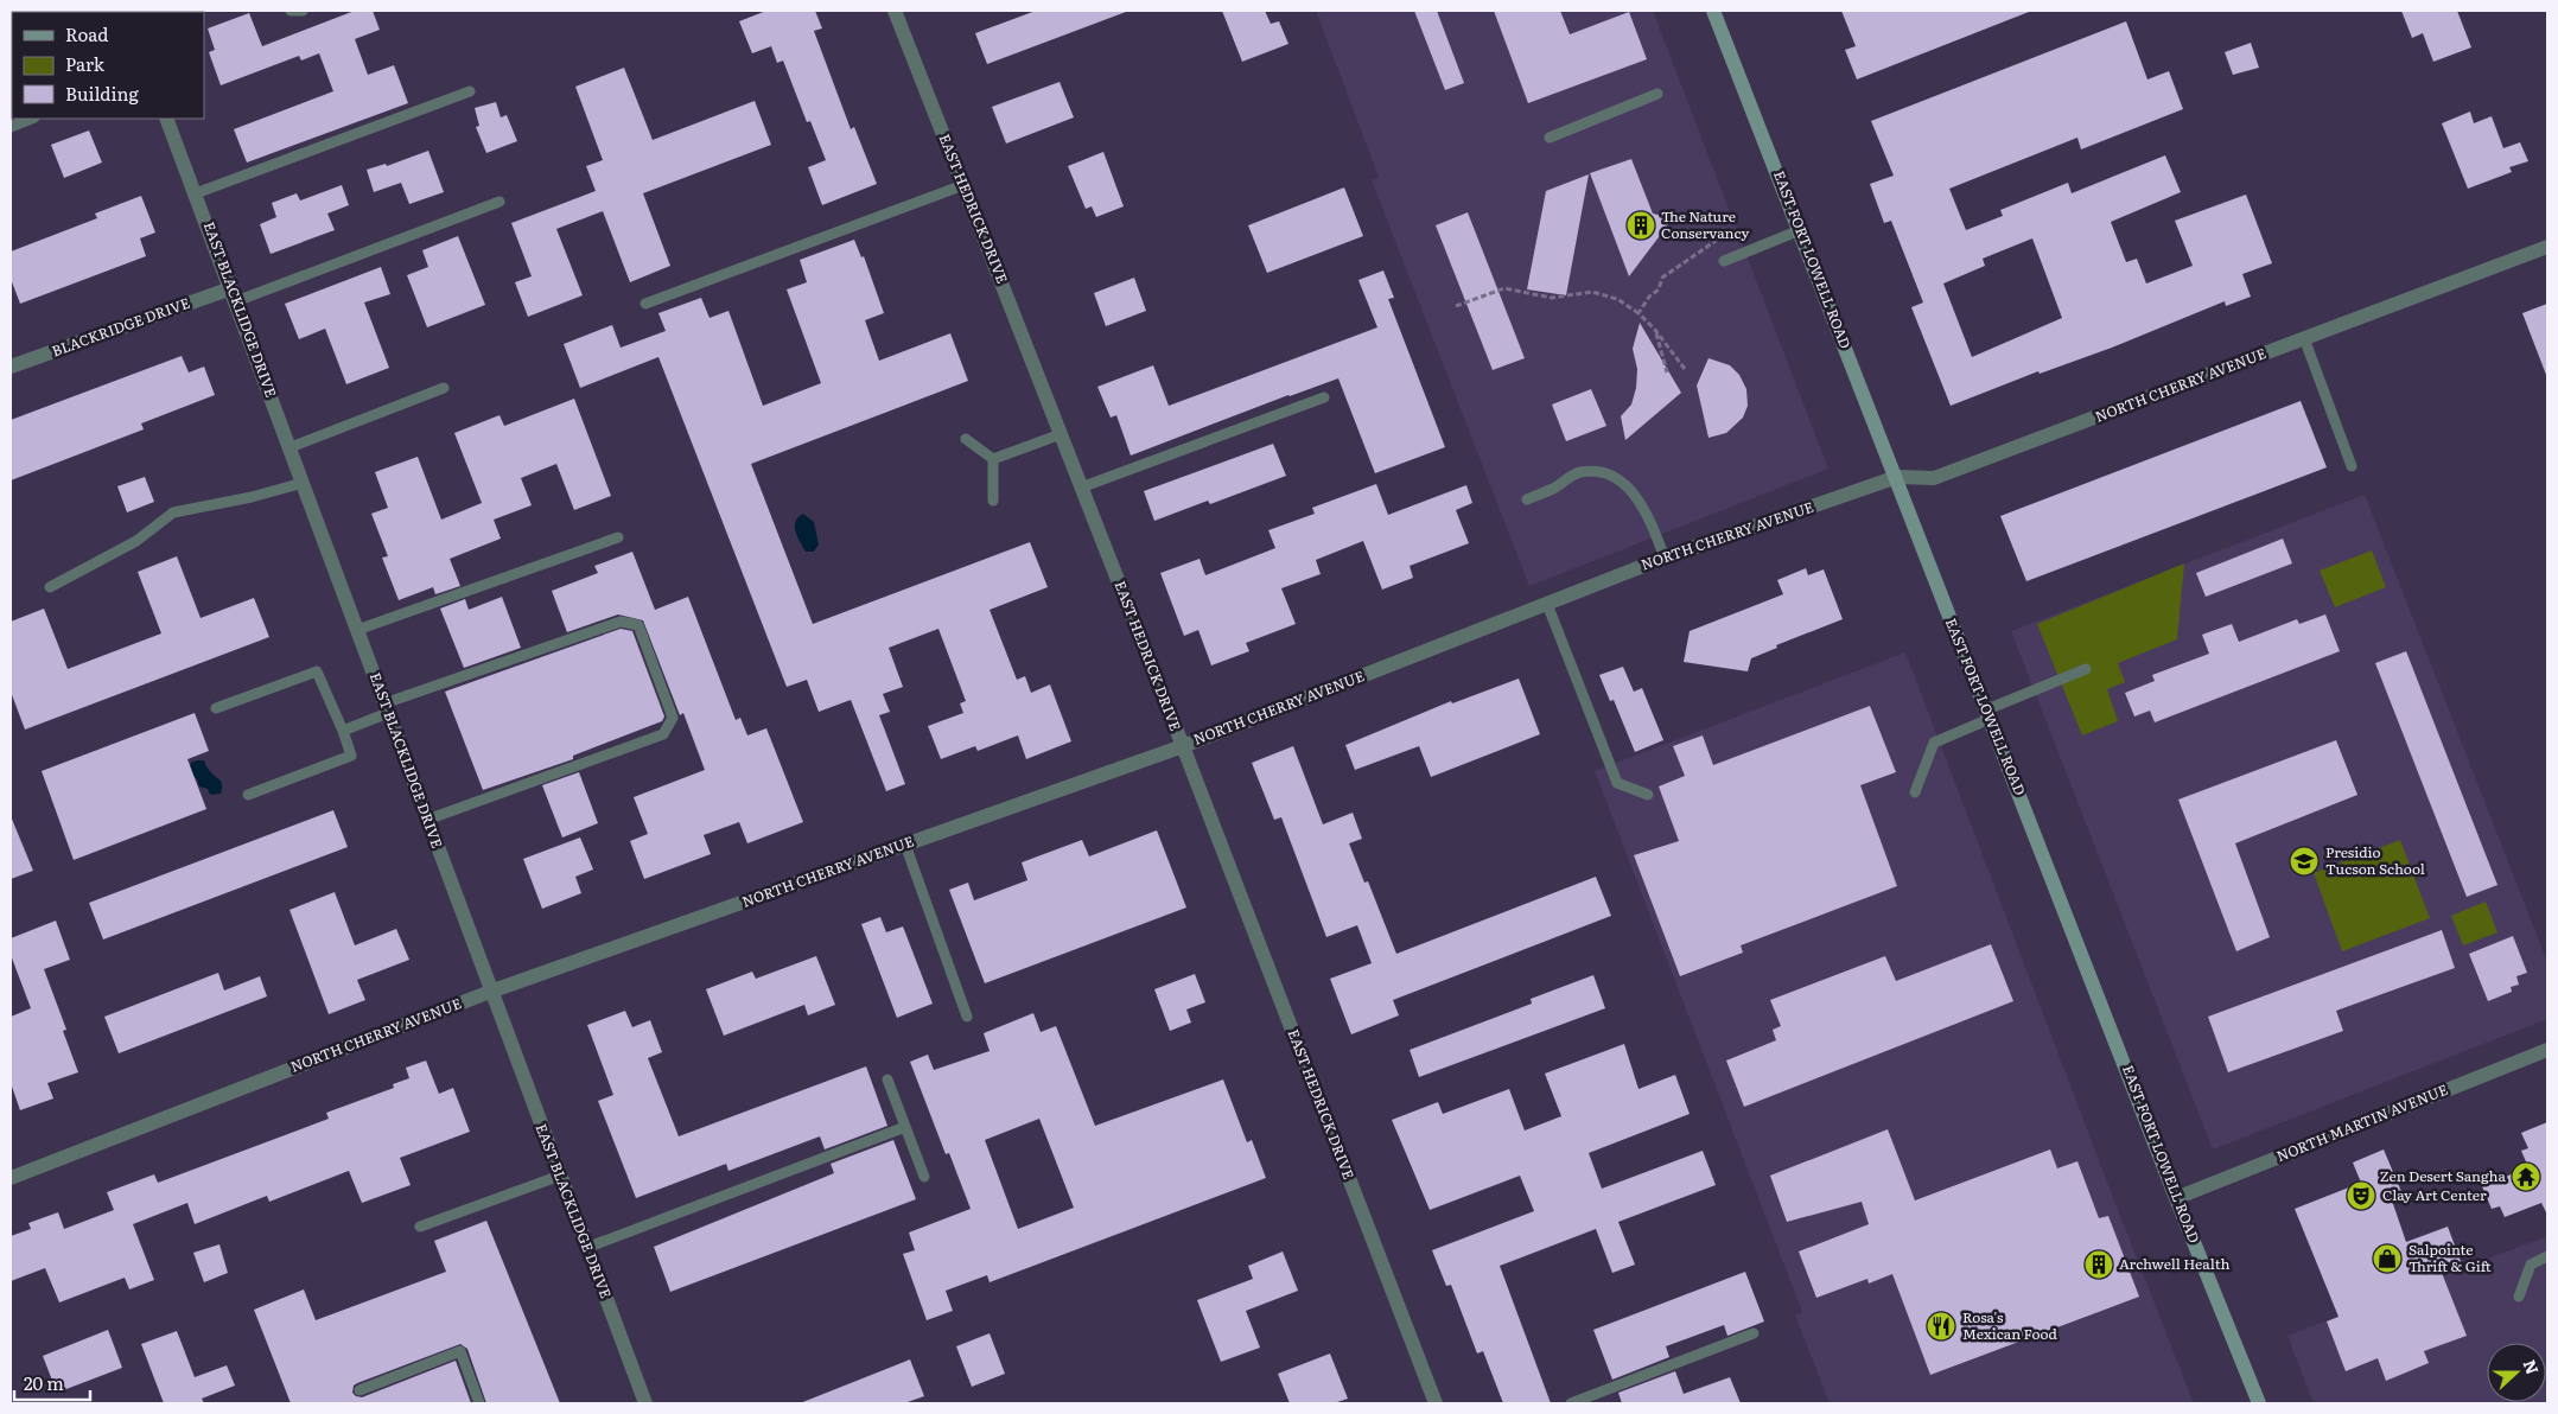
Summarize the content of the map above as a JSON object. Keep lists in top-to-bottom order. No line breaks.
{"streets":{"main road":["EAST FORT LOWELL ROAD"],"street":["EAST HEDRICK DRIVE","EAST BLACKLIDGE DRIVE","BLACKRIDGE DRIVE","NORTH CHERRY AVENUE","NORTH MARTIN AVENUE"]},"crossings":[["EAST HEDRICK DRIVE","NORTH CHERRY AVENUE"],["EAST FORT LOWELL ROAD","NORTH CHERRY AVENUE"],["EAST FORT LOWELL ROAD","NORTH MARTIN AVENUE"],["EAST BLACKLIDGE DRIVE","BLACKRIDGE DRIVE"],["EAST BLACKLIDGE DRIVE","NORTH CHERRY AVENUE"]],"places":{"building":["The Nature Conservancy","Archwell Health"],"school or university":["Presidio Tucson School"],"temple":["Zen Desert Sangha"],"theatre":["Clay Art Center"],"shop":["Salpointe Thrift & Gift"],"restaurant":["Rosa's Mexican Food"]},"legend":["Road","Park","Building"],"scale_bar":"20 m","north":"right"}
